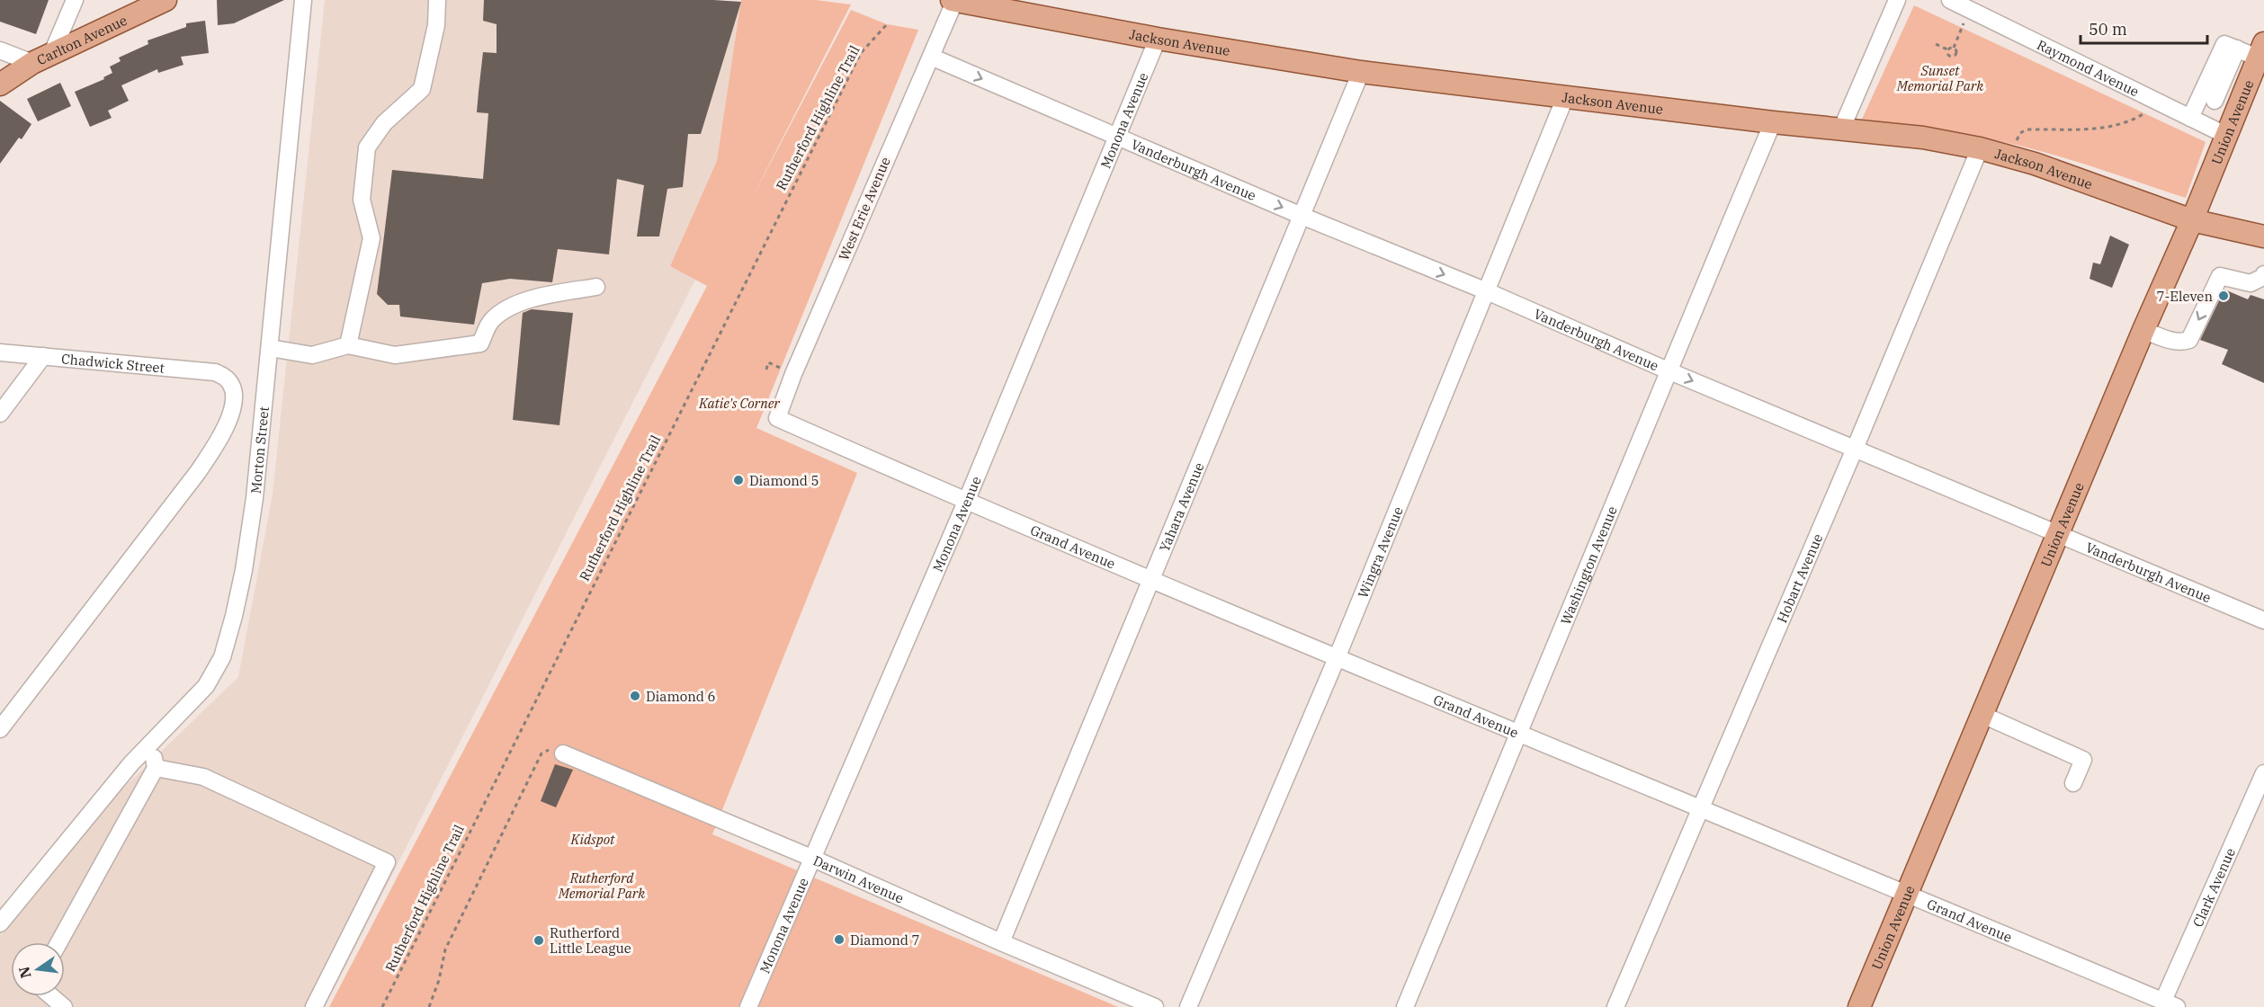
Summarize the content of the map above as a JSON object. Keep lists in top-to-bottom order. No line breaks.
{"streets":{"main road":["Carlton Avenue","Jackson Avenue","Union Avenue"],"street":["Raymond Avenue","Monona Avenue","Vanderburgh Avenue","West Erie Avenue","Chadwick Street","Morton Street","Yahara Avenue","Grand Avenue","Wingra Avenue","Washington Avenue","Hobart Avenue","Darwin Avenue","Clark Avenue"],"path":["Rutherford Highline Trail"]},"crossings":[["Jackson Avenue","Monona Avenue"],["Jackson Avenue","Union Avenue"],["Jackson Avenue","West Erie Avenue"],["Jackson Avenue","Yahara Avenue"],["Jackson Avenue","Wingra Avenue"],["Jackson Avenue","Washington Avenue"],["Jackson Avenue","Hobart Avenue"],["Raymond Avenue","Union Avenue"],["Monona Avenue","Vanderburgh Avenue"],["Monona Avenue","Grand Avenue"],["Monona Avenue","Darwin Avenue"],["Union Avenue","Vanderburgh Avenue"],["Union Avenue","Grand Avenue"],["Vanderburgh Avenue","West Erie Avenue"],["Vanderburgh Avenue","Yahara Avenue"],["Vanderburgh Avenue","Wingra Avenue"],["Vanderburgh Avenue","Washington Avenue"],["Vanderburgh Avenue","Hobart Avenue"],["West Erie Avenue","Grand Avenue"],["Yahara Avenue","Grand Avenue"],["Yahara Avenue","Darwin Avenue"],["Grand Avenue","Wingra Avenue"],["Grand Avenue","Washington Avenue"],["Grand Avenue","Hobart Avenue"],["Grand Avenue","Clark Avenue"]],"one_way":["Vanderburgh Avenue"],"parks":["Sunset Memorial Park","Katie's Corner","Kidspot","Rutherford Memorial Park"],"places":["7-Eleven","Diamond 5","Diamond 6","Diamond 7","Rutherford Little League"],"scale_bar":"50 m","north":"left"}
